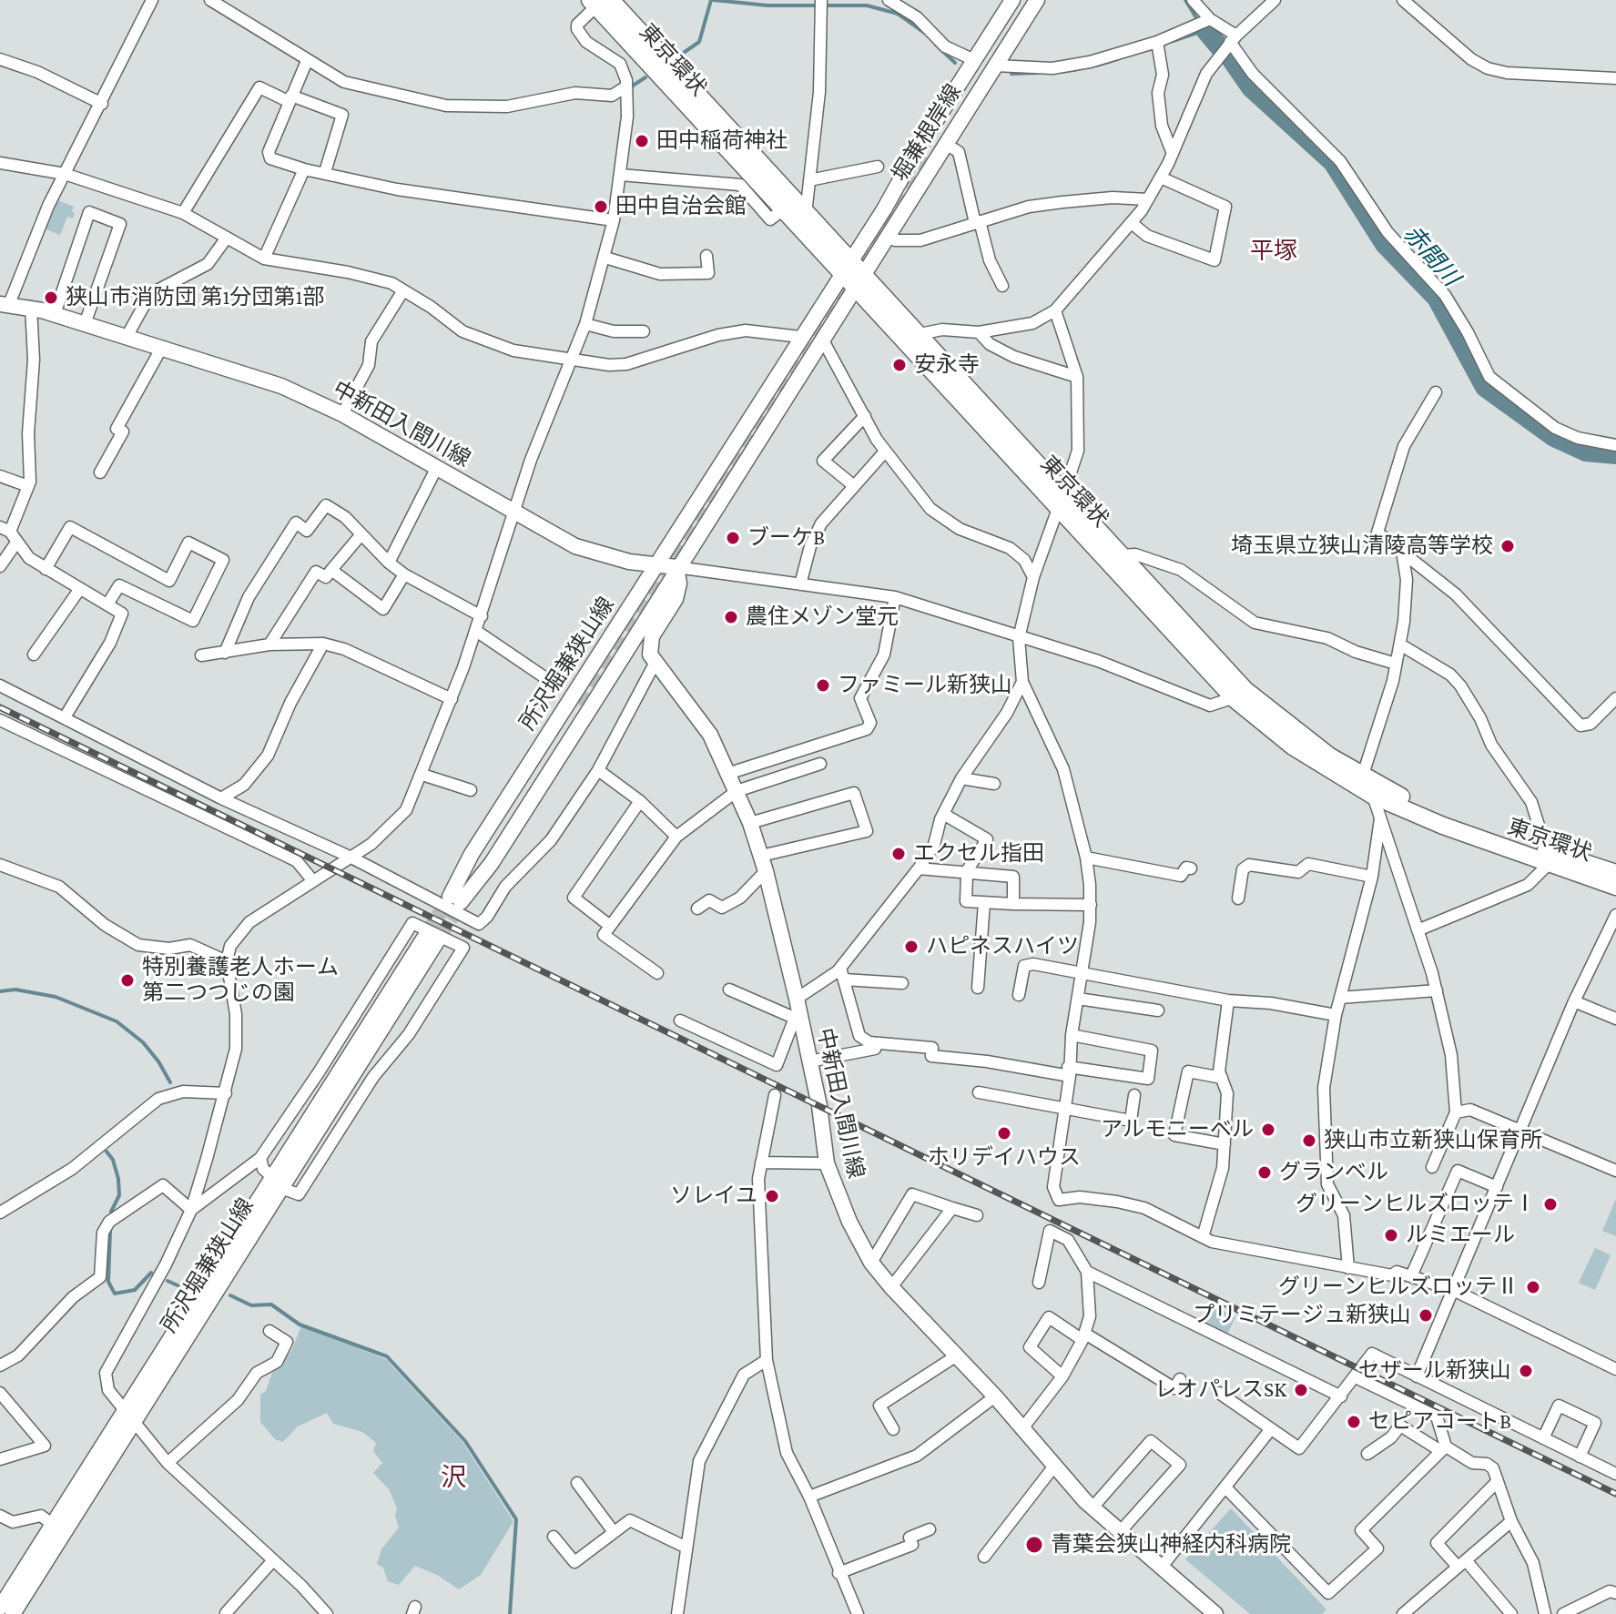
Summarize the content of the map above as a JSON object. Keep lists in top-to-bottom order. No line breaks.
{"streets":{"highway":["東京環状"],"main road":["堀兼根岸線","中新田入間川線","所沢堀兼狭山線"]},"crossings":[["東京環状","堀兼根岸線"],["東京環状","所沢堀兼狭山線"],["堀兼根岸線","所沢堀兼狭山線"],["中新田入間川線","所沢堀兼狭山線"]],"districts":["平塚","沢"],"water":["赤間川"],"places":["田中稲荷神社","田中自治会館","狭山市消防団 第1分団第1部","安永寺","ブーケB","埼玉県立狭山清陵高等学校","農住メゾン堂元","ファミール新狭山","エクセル指田","ハピネスハイツ","特別養護老人ホーム 第二つつじの園","アルモニーベル","ホリデイハウス","狭山市立新狭山保育所","グランベル","ソレイユ","グリーンヒルズロッテⅠ","ルミエール","グリーンヒルズロッテⅡ","プリミテージュ新狭山","セザール新狭山","レオパレスSK","セピアコートB","青葉会狭山神経内科病院"]}
